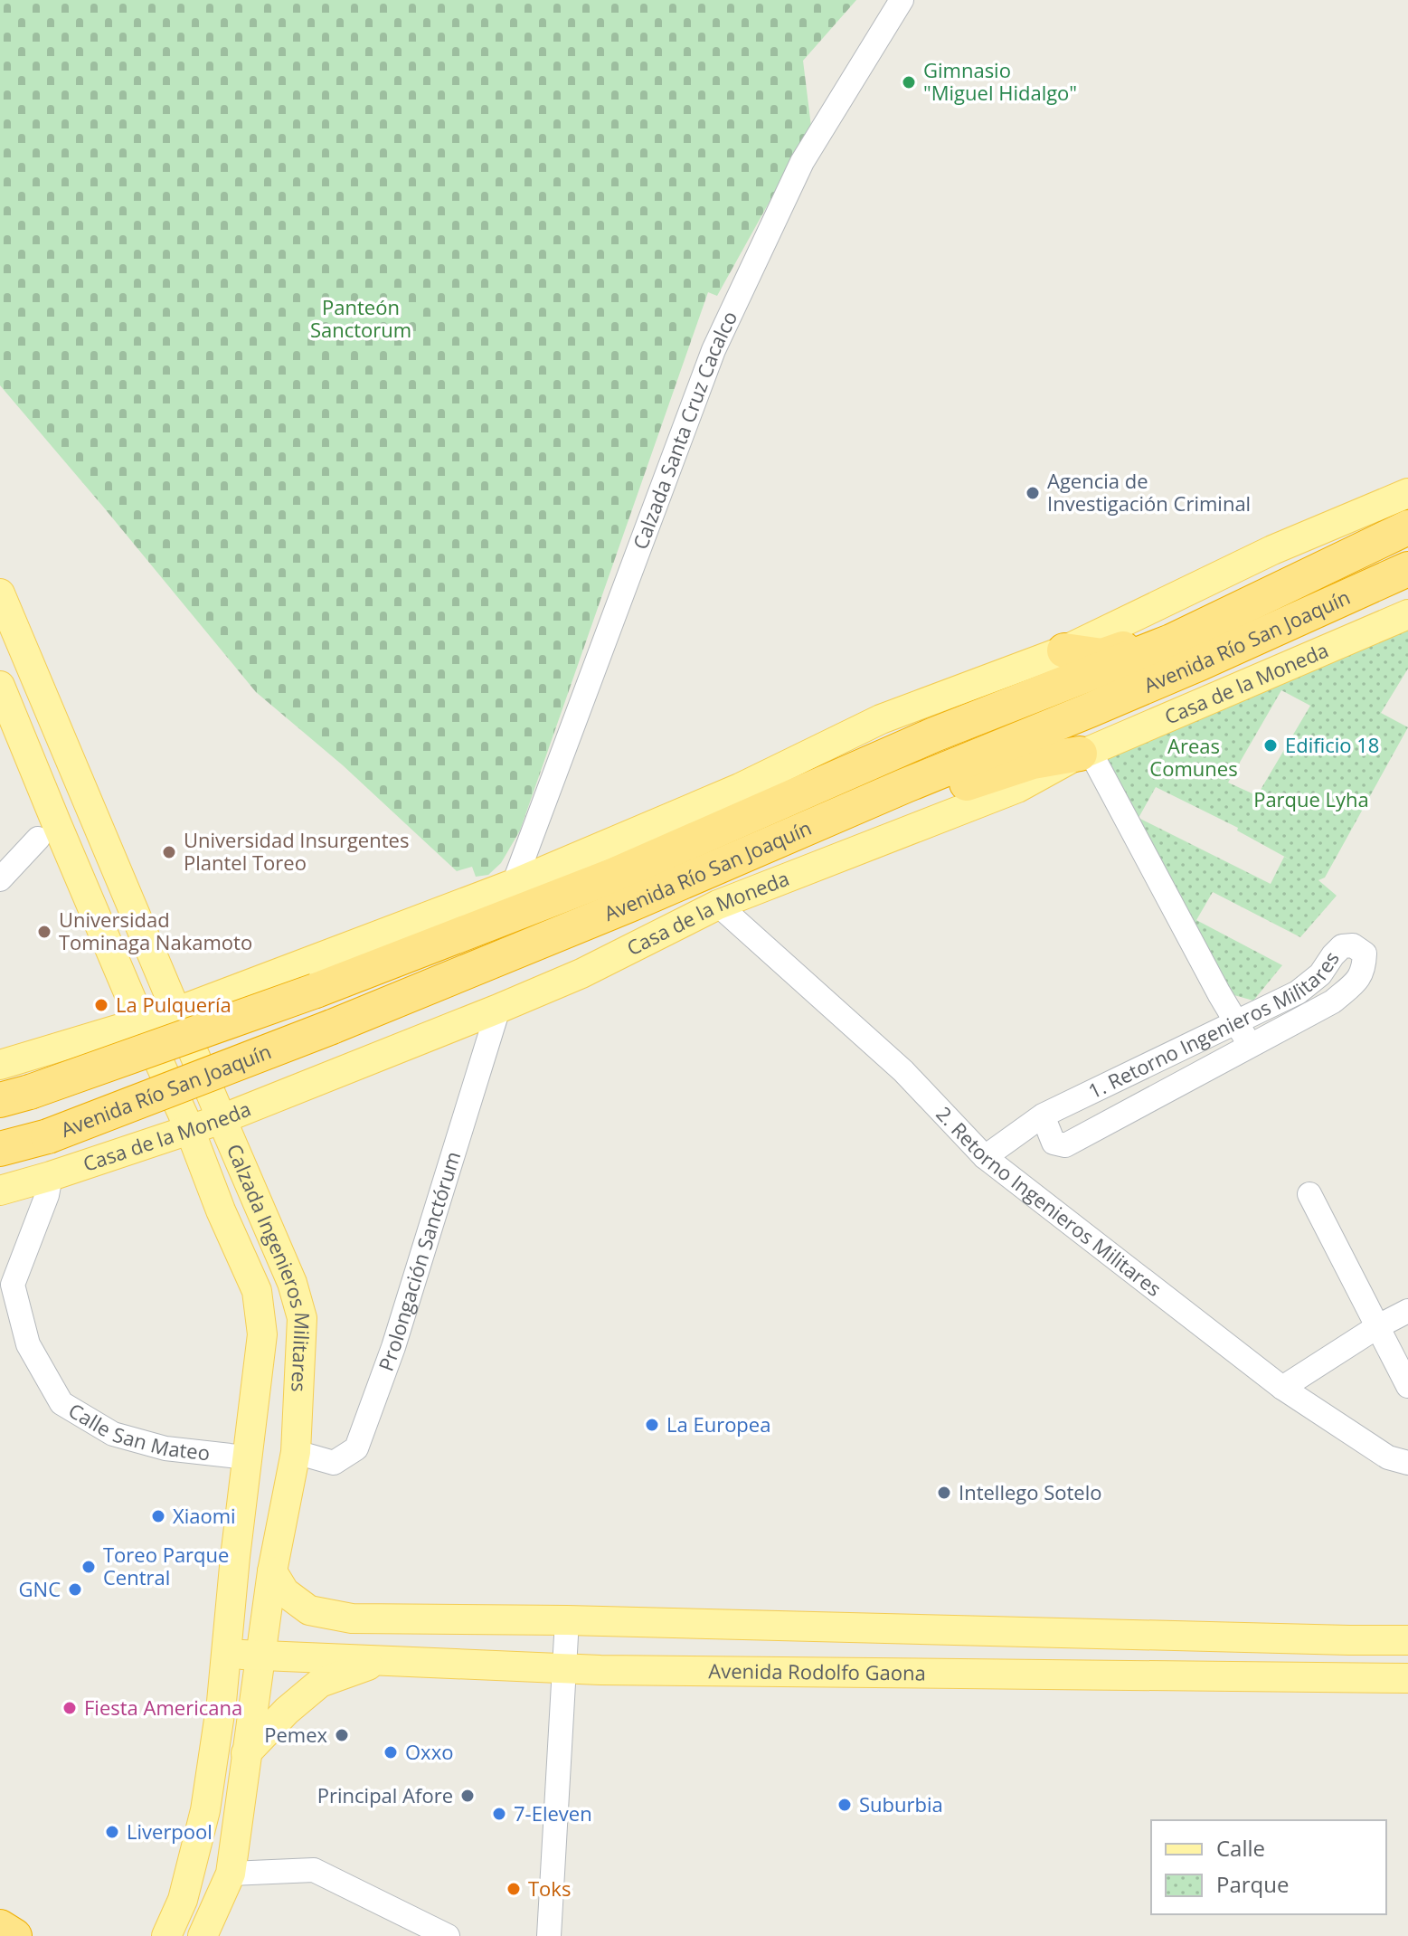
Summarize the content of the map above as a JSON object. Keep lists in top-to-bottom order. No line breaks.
{"streets":{"highway":["Avenida Río San Joaquín"],"main road":["Casa de la Moneda","Calzada Ingenieros Militares","Avenida Rodolfo Gaona"],"street":["Calzada Santa Cruz Cacalco","1. Retorno Ingenieros Militares","2. Retorno Ingenieros Militares","Prolongación Sanctórum","Calle San Mateo"]},"crossings":[["Casa de la Moneda","2. Retorno Ingenieros Militares"],["Casa de la Moneda","Prolongación Sanctórum"],["Casa de la Moneda","Calzada Ingenieros Militares"],["Casa de la Moneda","Calle San Mateo"],["1. Retorno Ingenieros Militares","2. Retorno Ingenieros Militares"],["Prolongación Sanctórum","Calzada Ingenieros Militares"],["Calzada Ingenieros Militares","Calle San Mateo"],["Calzada Ingenieros Militares","Avenida Rodolfo Gaona"]],"parks":["Panteón Sanctorum","Areas Comunes","Parque Lyha"],"places":["Gimnasio \"Miguel Hidalgo\"","Agencia de Investigación Criminal","Edificio 18","Universidad Insurgentes Plantel Toreo","Universidad Tominaga Nakamoto","La Pulquería","La Europea","Intellego Sotelo","Xiaomi","Toreo Parque Central","GNC","Fiesta Americana","Pemex","Oxxo","Principal Afore","Suburbia","7-Eleven","Liverpool","Toks"],"legend":["Calle","Parque"]}
